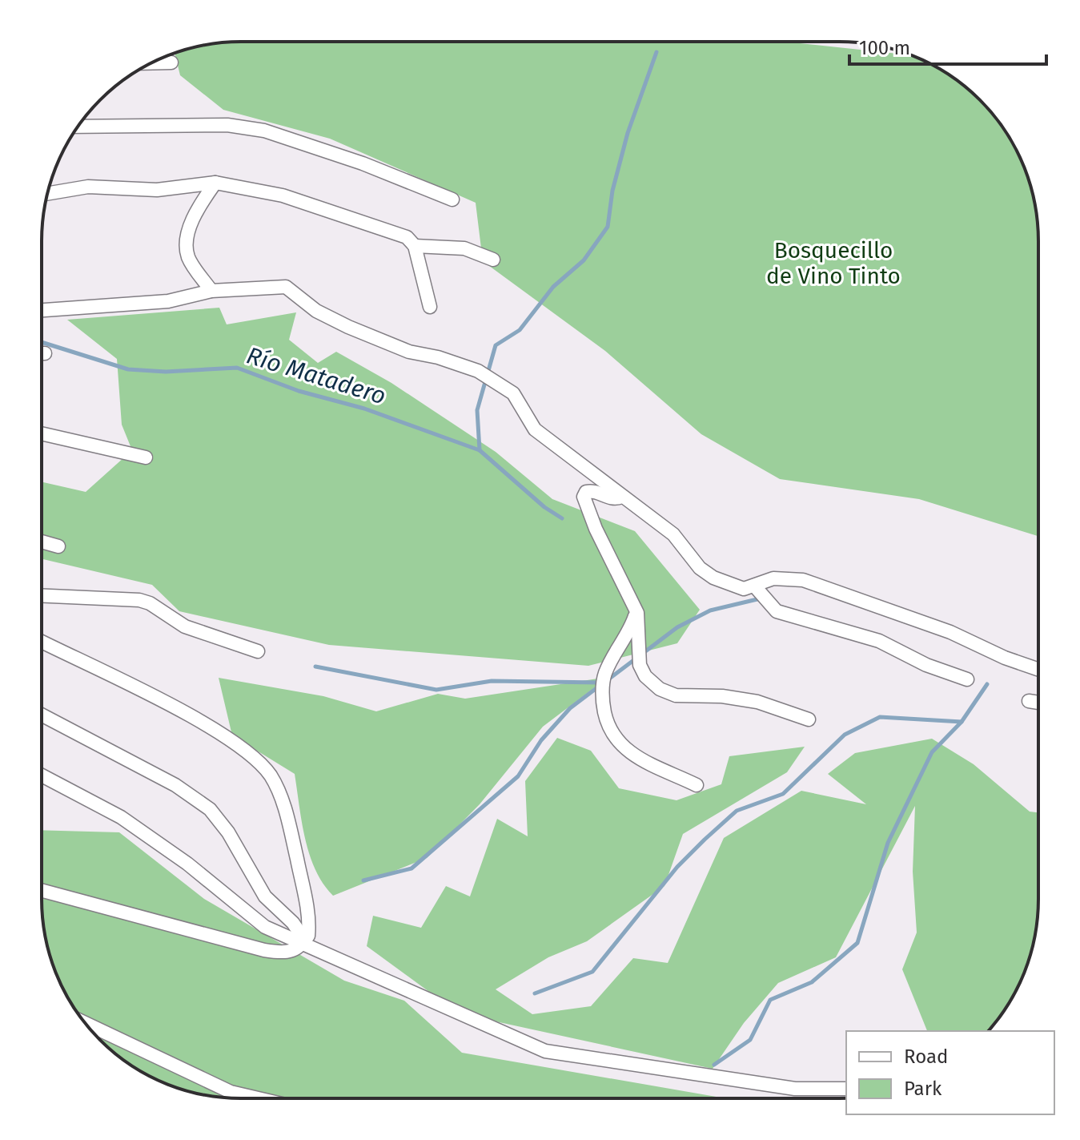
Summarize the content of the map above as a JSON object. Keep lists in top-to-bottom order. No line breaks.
{"water":["Río Matadero"],"parks":["Bosquecillo de Vino Tinto"],"legend":["Road","Park"],"scale_bar":"100 m"}
